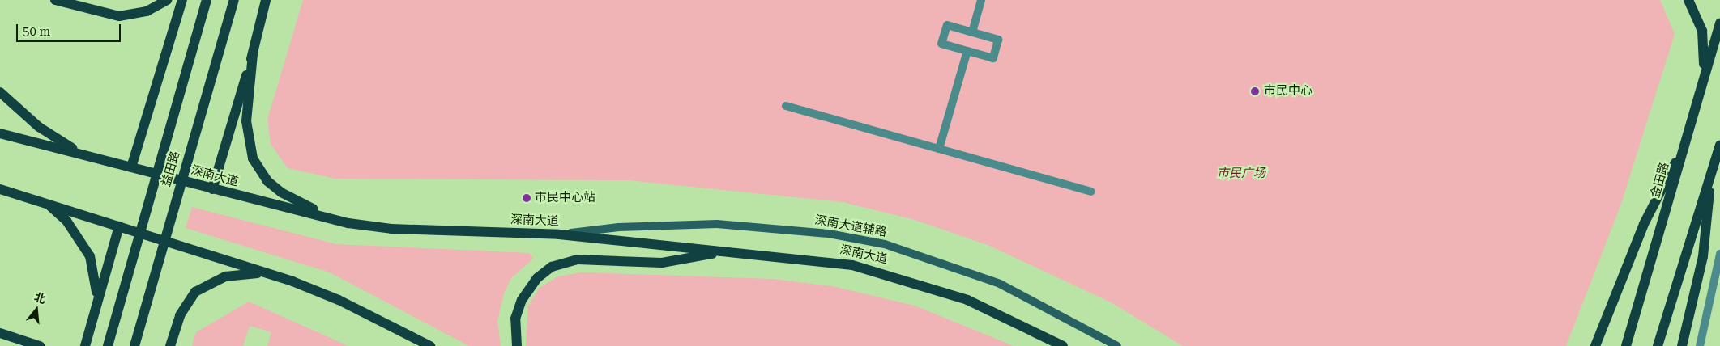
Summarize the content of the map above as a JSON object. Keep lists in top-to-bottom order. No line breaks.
{"streets":{"main road":["益田路","深南大道","金田路","深南大道辅路"]},"crossings":[["深南大道","深南大道辅路"]],"parks":["市民广场"],"places":["市民中心","市民中心站"],"scale_bar":"50 m","north":"top"}
